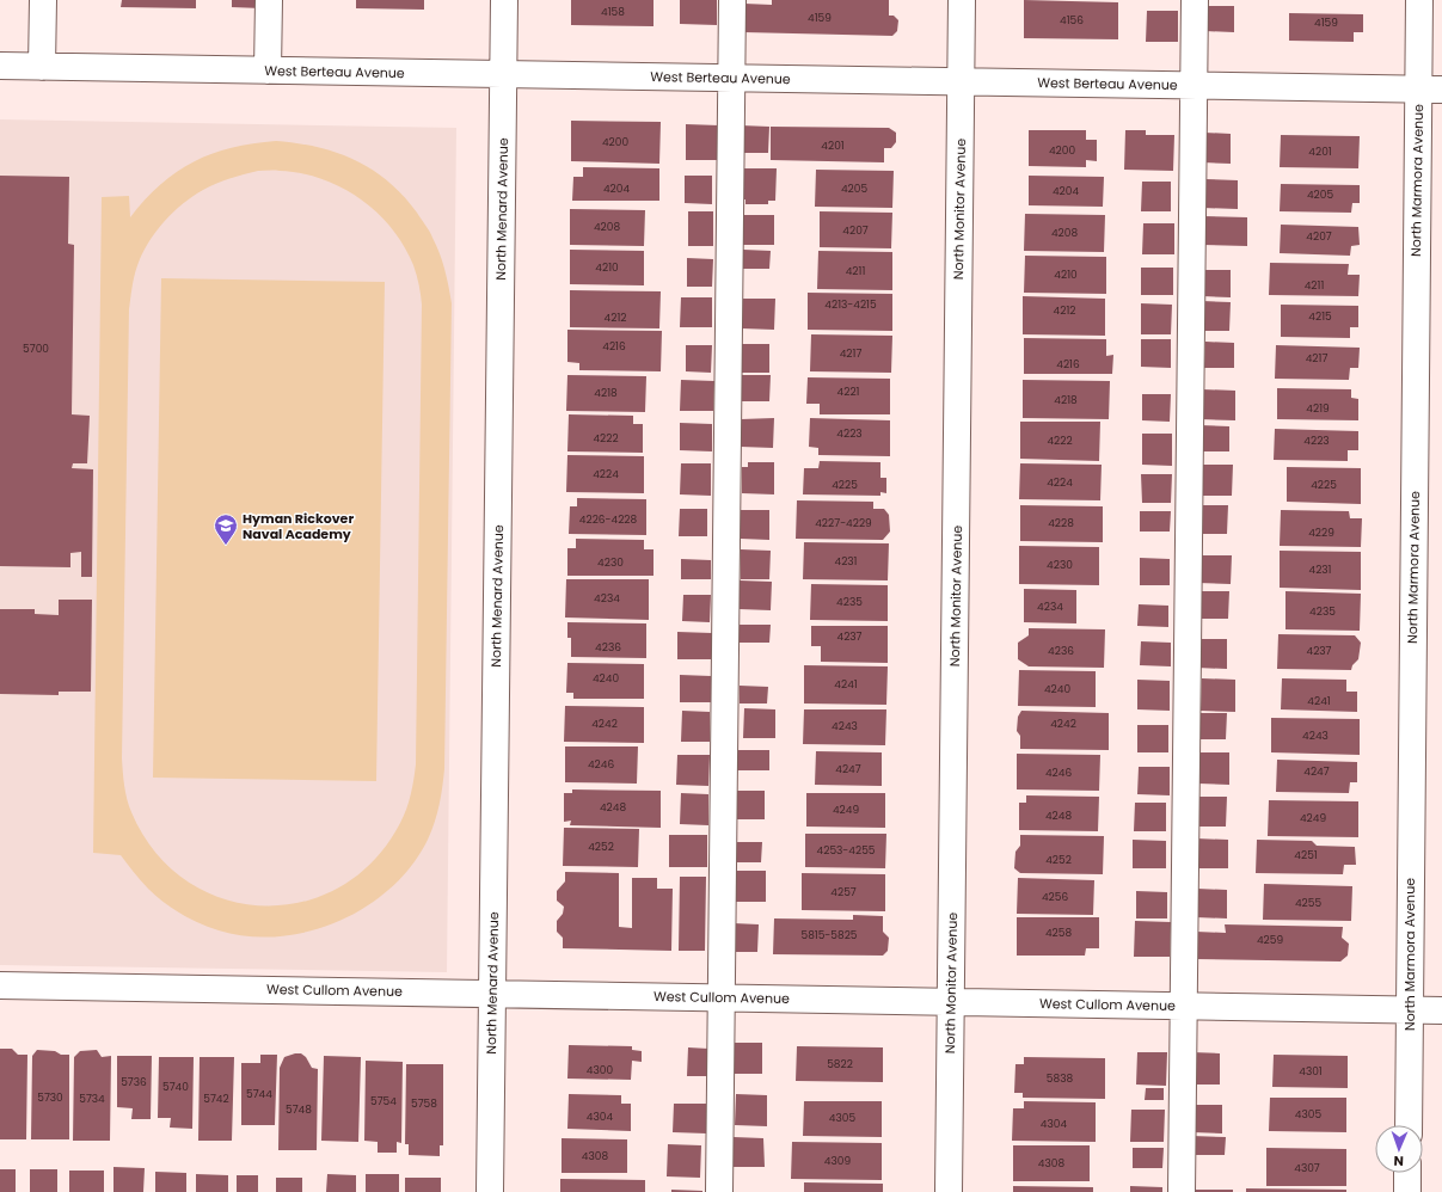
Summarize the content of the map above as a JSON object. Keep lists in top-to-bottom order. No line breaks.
{"streets":{"street":["West Berteau Avenue","North Marmora Avenue","North Menard Avenue","North Monitor Avenue","West Cullom Avenue"]},"crossings":[["West Berteau Avenue","North Marmora Avenue"],["West Berteau Avenue","North Menard Avenue"],["West Berteau Avenue","North Monitor Avenue"],["North Marmora Avenue","West Cullom Avenue"],["North Menard Avenue","West Cullom Avenue"],["North Monitor Avenue","West Cullom Avenue"]],"places":{"school or university":["Hyman Rickover Naval Academy"]},"house_numbers":["4158","4159","4156","4159","4200","4201","4200","4201","4204","4205","4204","4205","4208","4207","4208","4207","4210","4211","4210","4211","4213-4215","4212","4215","4212","4216","5700","4217","4217","4216","4221","4218","4218","4219","4223","4222","4222","4223","4224","4224","4225","4225","4226-4228","4227-4229","4228","4229","4231","4230","4230","4231","4234","4235","4234","4235","4237","4236","4236","4237","4240","4241","4240","4241","4242","4242","4243","4243","4246","4247","4247","4246","4248","4249","4248","4249","4252","4253-4255","4251","4252","4257","4256","4255","4258","5815-5825","4259","5822","4300","4301","5838","5736","5740","5744","5730","5734","5742","5754","5758","5748","4305","4304","4305","4304","4308","4309","4308","4307"],"north":"bottom"}
